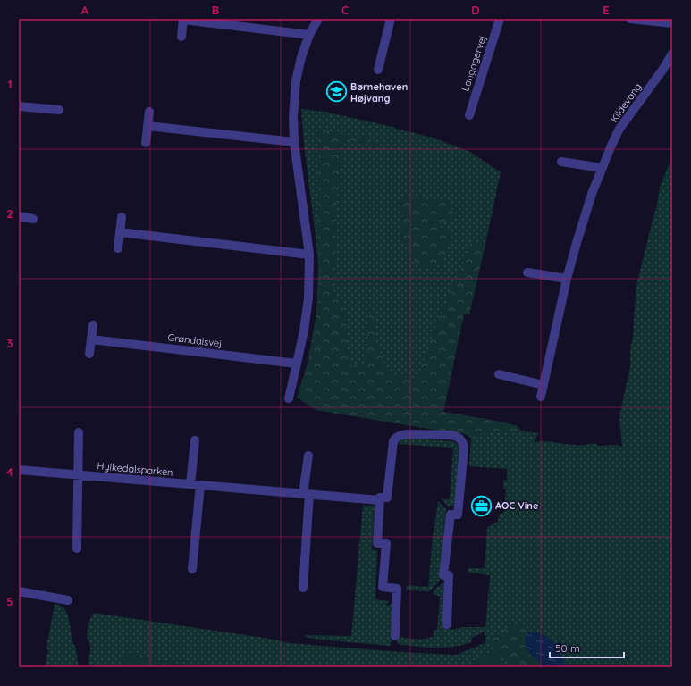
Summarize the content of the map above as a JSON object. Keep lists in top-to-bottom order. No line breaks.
{"streets":{"street":["Langagervej","Kildevang","Grøndalsvej","Hylkedalsparken"]},"places":{"school or university":["Børnehaven Højvang"],"office":["AOC Vine"]},"scale_bar":"50 m","grid":{"columns":["A","B","C","D","E"],"rows":["1","2","3","4","5"]}}
